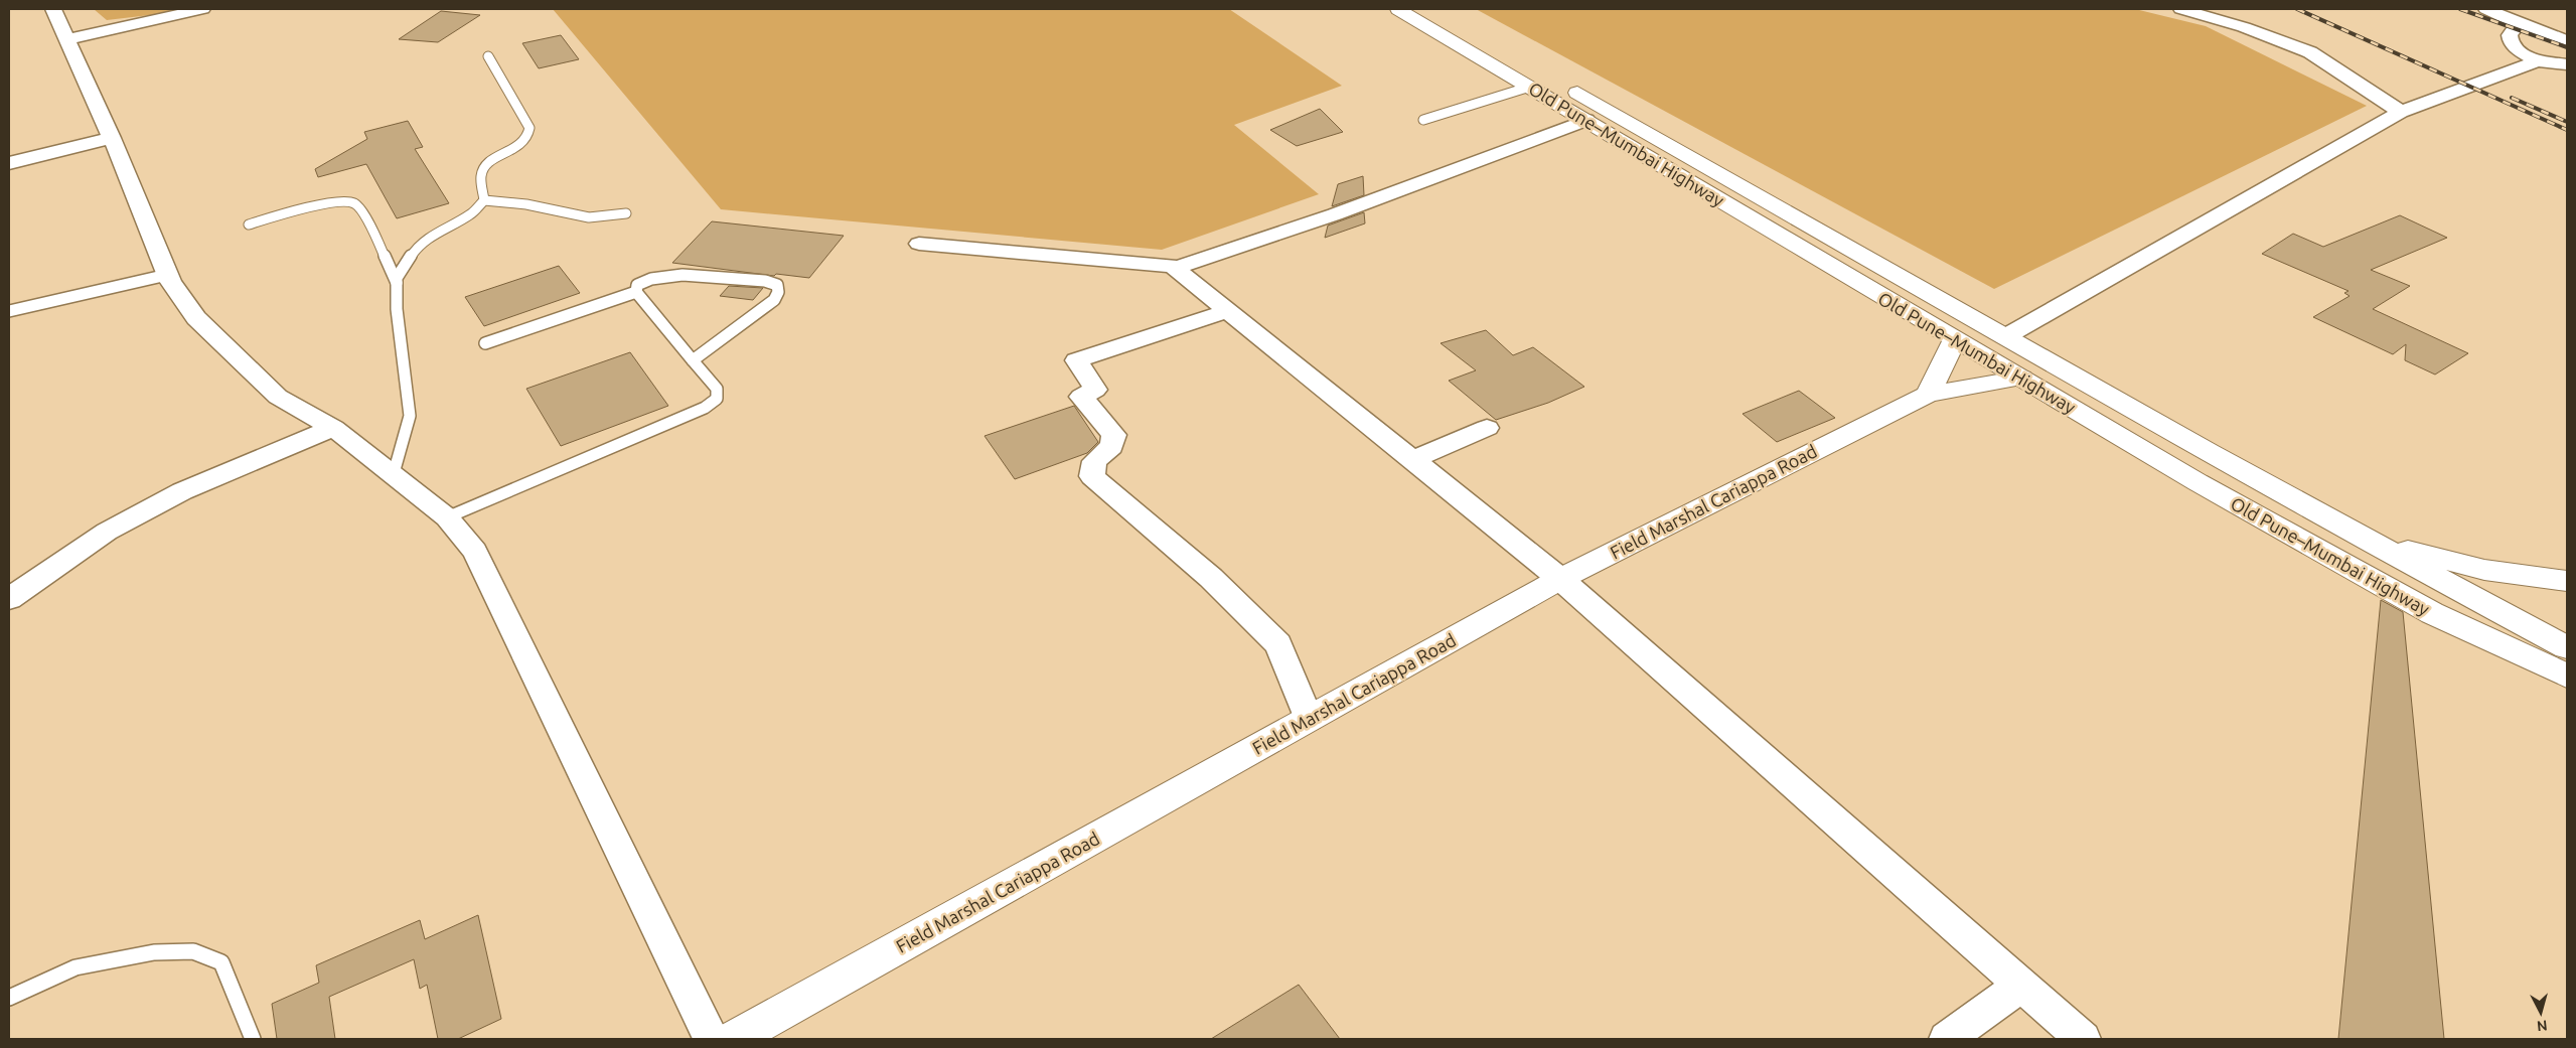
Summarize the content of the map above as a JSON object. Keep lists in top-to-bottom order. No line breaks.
{"streets":{"main road":["Old Pune–Mumbai Highway","Field Marshal Cariappa Road"]},"crossings":[["Old Pune–Mumbai Highway","Field Marshal Cariappa Road"]],"north":"bottom"}
